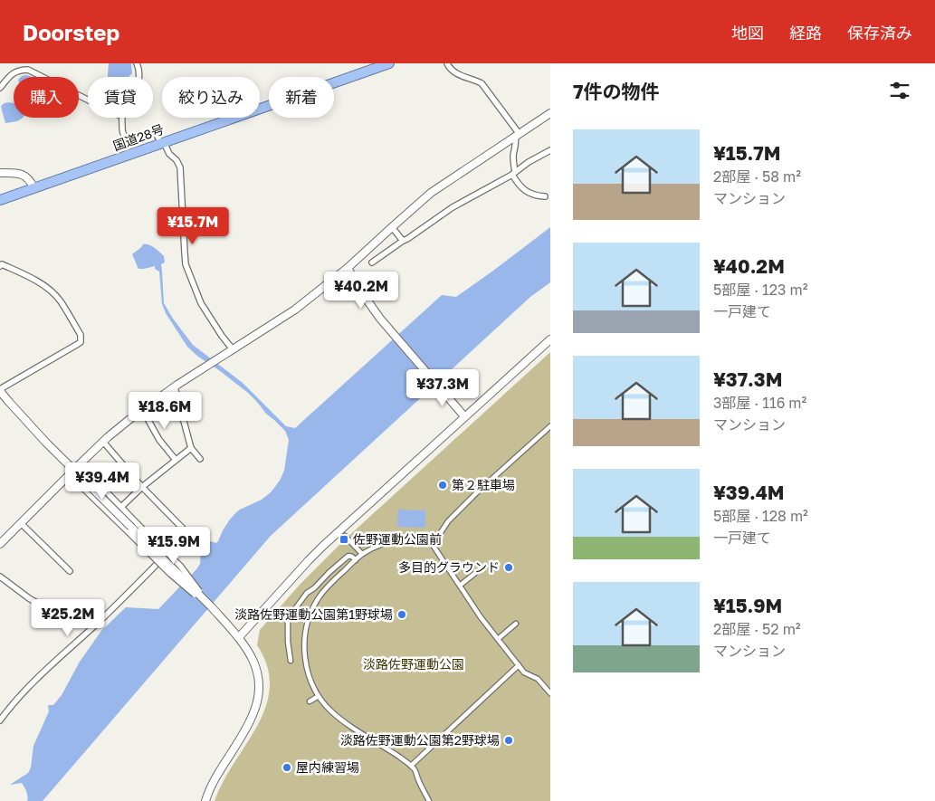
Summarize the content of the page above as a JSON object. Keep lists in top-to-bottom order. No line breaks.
{"streets":{"highway":["国道28号"]},"parks":["淡路佐野運動公園"],"places":{"other":["第２駐車場","多目的グラウンド","淡路佐野運動公園第1野球場","淡路佐野運動公園第2野球場","屋内練習場"],"transit":["佐野運動公園前"]},"page":{"header":"Doorstep","nav":["地図","経路","保存済み"],"heading":"7件の物件","chip":["購入","賃貸","絞り込み","新着"],"list":[{"name":"¥15.7M","note":"2部屋 · 58 m² · マンション"},{"name":"¥40.2M","note":"5部屋 · 123 m² · 一戸建て"},{"name":"¥37.3M","note":"3部屋 · 116 m² · マンション"},{"name":"¥39.4M","note":"5部屋 · 128 m² · 一戸建て"},{"name":"¥15.9M","note":"2部屋 · 52 m² · マンション"}],"price":["¥15.7M","¥40.2M","¥37.3M","¥18.6M","¥39.4M","¥15.9M","¥25.2M"]}}
